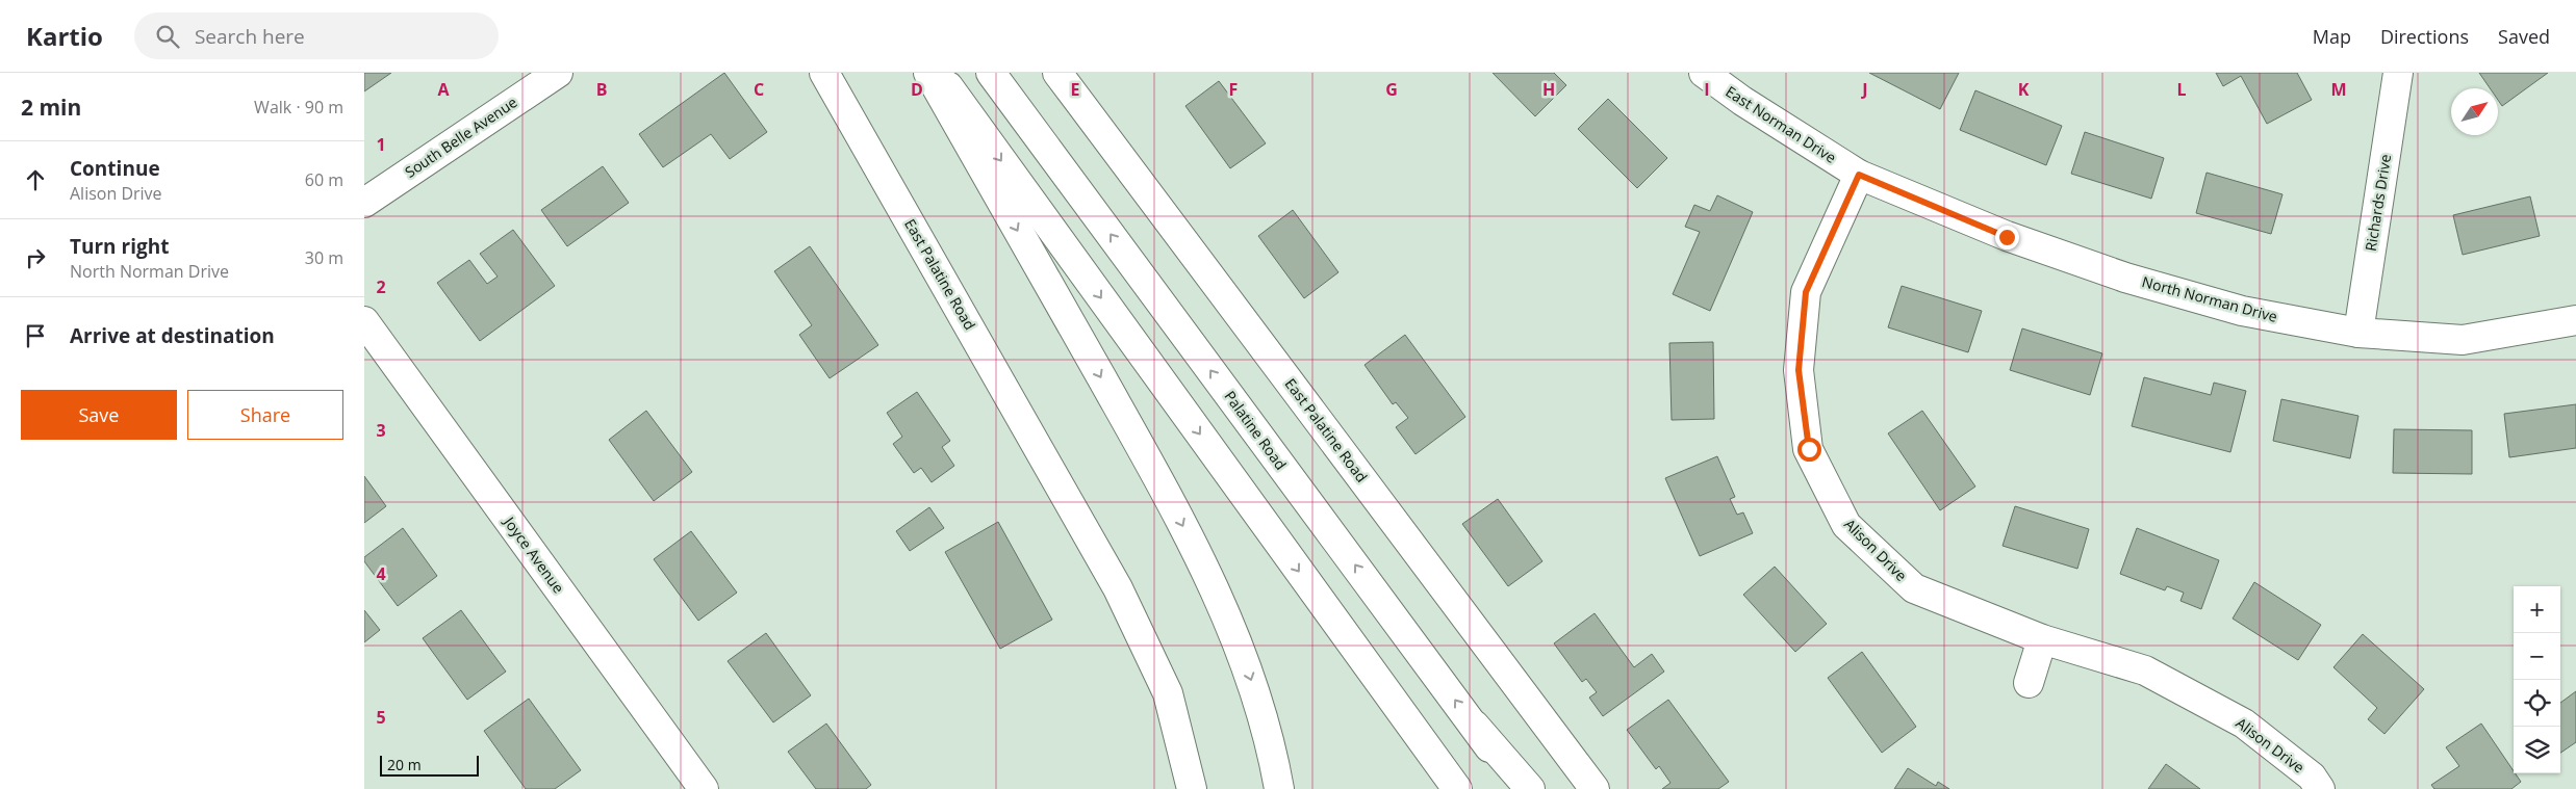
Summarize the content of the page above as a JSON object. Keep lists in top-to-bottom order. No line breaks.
{"streets":{"main road":["East Norman Drive","South Belle Avenue","Richards Drive","East Palatine Road","North Norman Drive","Palatine Road","Alison Drive","Joyce Avenue"]},"crossings":[["East Norman Drive","North Norman Drive"],["East Norman Drive","Alison Drive"],["Richards Drive","North Norman Drive"],["North Norman Drive","Alison Drive"]],"scale_bar":"20 m","north":"top right","page":{"header":"Kartio","search":"Search here","nav":["Map","Directions","Saved"],"heading":["2 min","Walk · 90 m"],"list":[["Continue","Alison Drive","60 m"],["Turn right","North Norman Drive","30 m"],"Arrive at destination"],"buttons":["Save","Share"],"map_buttons":["+","−"],"scale":"20 m"},"grid":{"columns":["A","B","C","D","E","F","G","H","I","J","K","L","M"],"rows":["1","2","3","4","5"]}}
